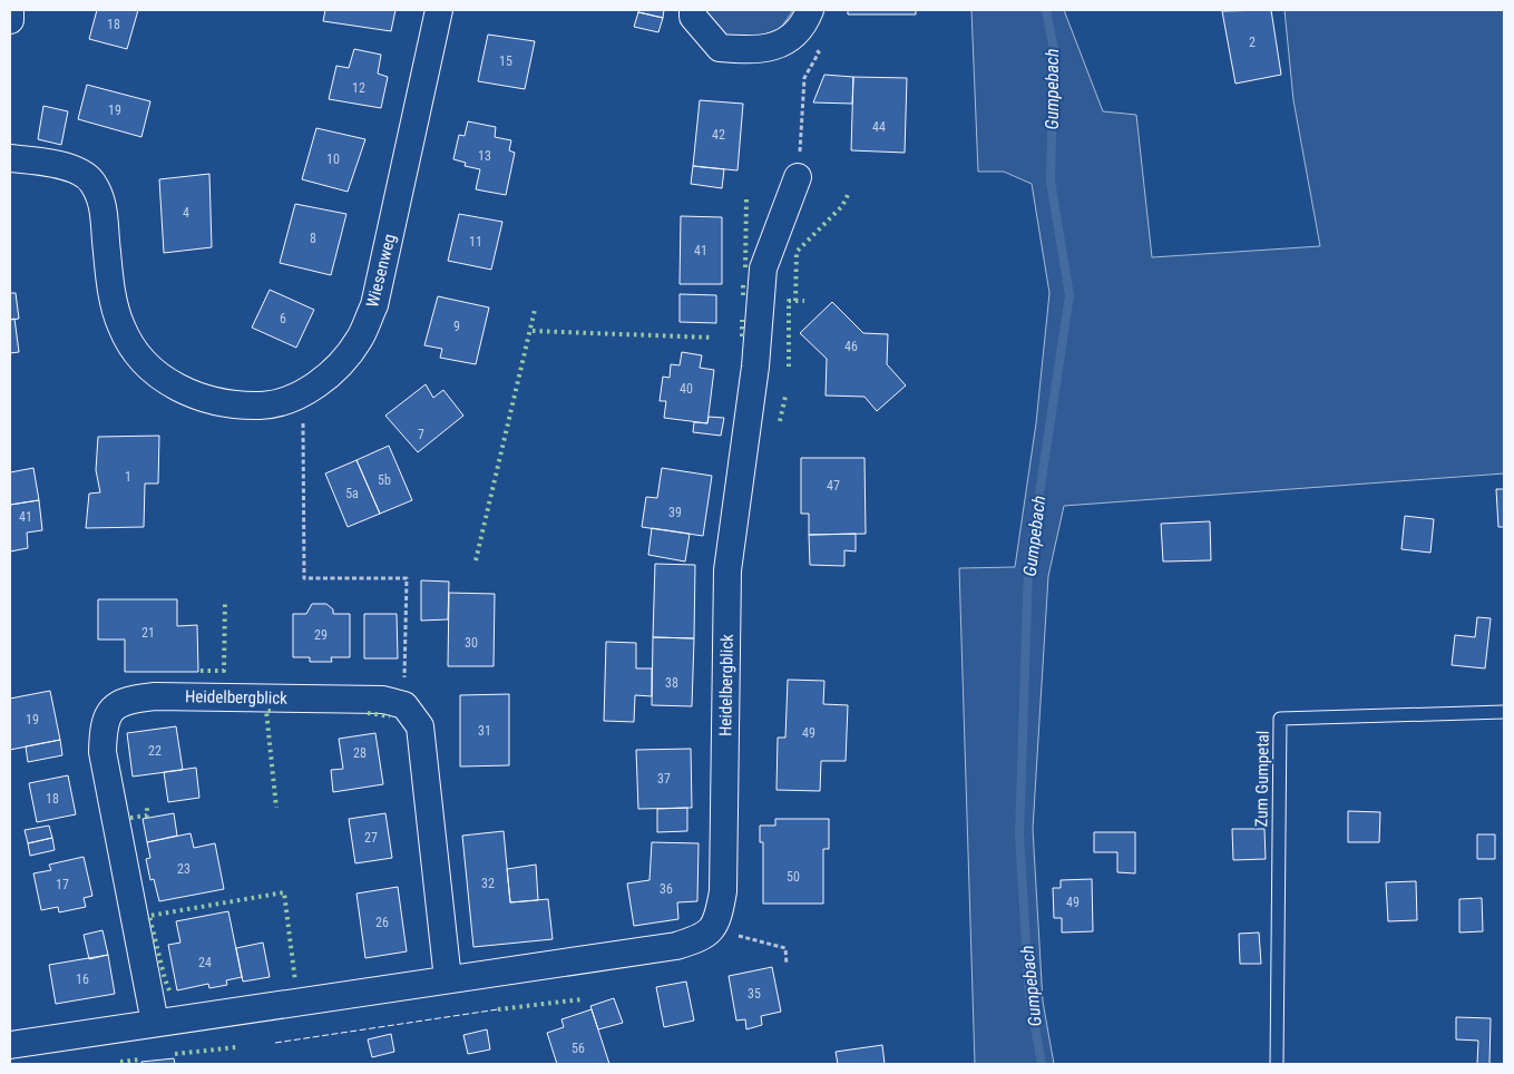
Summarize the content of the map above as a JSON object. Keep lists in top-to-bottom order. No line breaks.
{"streets":{"street":["Wiesenweg","Heidelbergblick"],"lane":["Zum Gumpetal"]},"water":["Gumpebach"],"house_numbers":["18","2","15","12","19","44","42","13","10","4","8","11","41","6","9","46","40","7","1","5b","47","5a","39","41","21","29","30","38","19","31","49","22","28","37","18","27","23","50","32","17","36","49","26","24","16","35","56"]}
